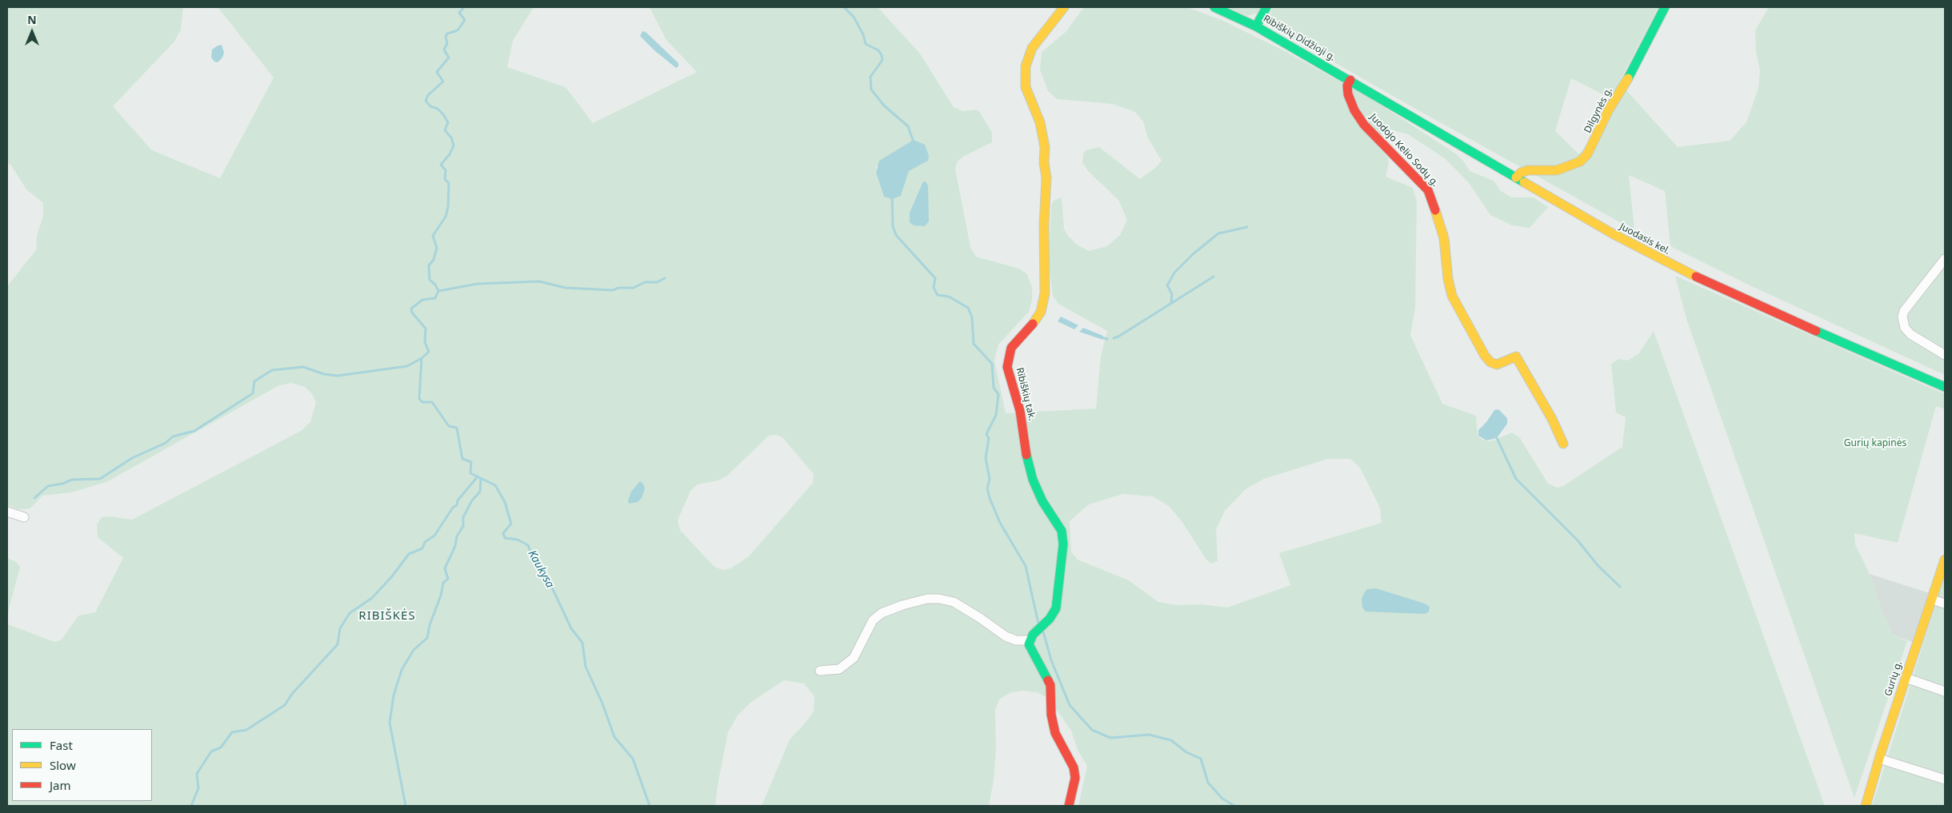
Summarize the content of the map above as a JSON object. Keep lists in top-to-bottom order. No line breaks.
{"streets":{"street":["Ribiškių Didžioji g.","Dilgynės g.","Juodojo Kelio Sodų g.","Juodasis kel.","Ribiškių tak.","Gurių g."]},"crossings":[["Ribiškių Didžioji g.","Juodojo Kelio Sodų g."],["Ribiškių Didžioji g.","Juodasis kel."],["Dilgynės g.","Juodasis kel."],["Juodojo Kelio Sodų g.","Juodasis kel."]],"districts":["RIBIŠKĖS"],"water":["Kaukysa"],"parks":["Gurių kapinės"],"legend":["Fast","Slow","Jam"],"north":"top"}
